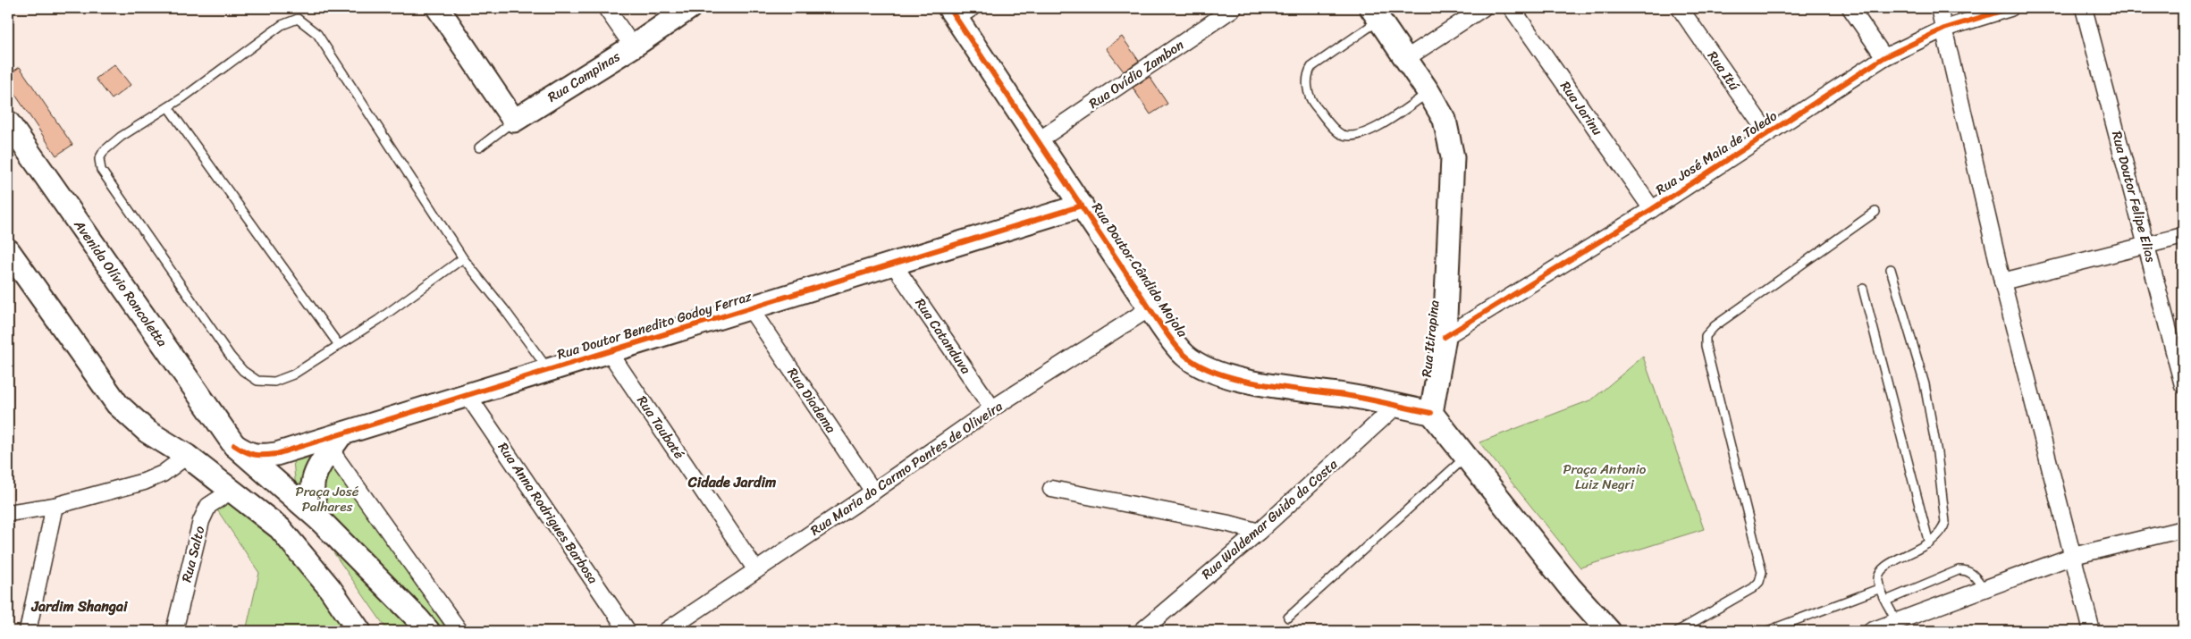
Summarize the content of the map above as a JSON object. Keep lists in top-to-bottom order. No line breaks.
{"streets":{"street":["Rua Itú","Rua Ovídio Zambon","Rua Campinas","Rua Jarinu","Rua José Maia de Toledo","Rua Doutor Felipe Elias","Rua Doutor Cândido Mojola","Avenida Olívio Roncoletta","Rua Doutor Benedito Godoy Ferraz","Rua Catanduva","Rua Itirapina","Rua Diadema","Rua Taubaté","Rua Maria do Carmo Pontes de Oliveira","Rua Anna Rodrigues Barbosa","Rua Waldemar Guido da Costa","Rua Salto"]},"crossings":[["Rua Itú","Rua José Maia de Toledo"],["Rua Ovídio Zambon","Rua Doutor Cândido Mojola"],["Rua Jarinu","Rua José Maia de Toledo"],["Rua José Maia de Toledo","Rua Itirapina"],["Rua Doutor Cândido Mojola","Rua Doutor Benedito Godoy Ferraz"],["Rua Doutor Cândido Mojola","Rua Itirapina"],["Rua Doutor Cândido Mojola","Rua Maria do Carmo Pontes de Oliveira"],["Rua Doutor Cândido Mojola","Rua Waldemar Guido da Costa"],["Avenida Olívio Roncoletta","Rua Doutor Benedito Godoy Ferraz"],["Rua Doutor Benedito Godoy Ferraz","Rua Catanduva"],["Rua Doutor Benedito Godoy Ferraz","Rua Diadema"],["Rua Doutor Benedito Godoy Ferraz","Rua Taubaté"],["Rua Doutor Benedito Godoy Ferraz","Rua Anna Rodrigues Barbosa"],["Rua Catanduva","Rua Maria do Carmo Pontes de Oliveira"],["Rua Diadema","Rua Maria do Carmo Pontes de Oliveira"],["Rua Taubaté","Rua Maria do Carmo Pontes de Oliveira"]],"districts":["Cidade Jardim","Jardim Shangai"],"parks":["Praça Antonio Luiz Negri","Praça José Palhares"]}
